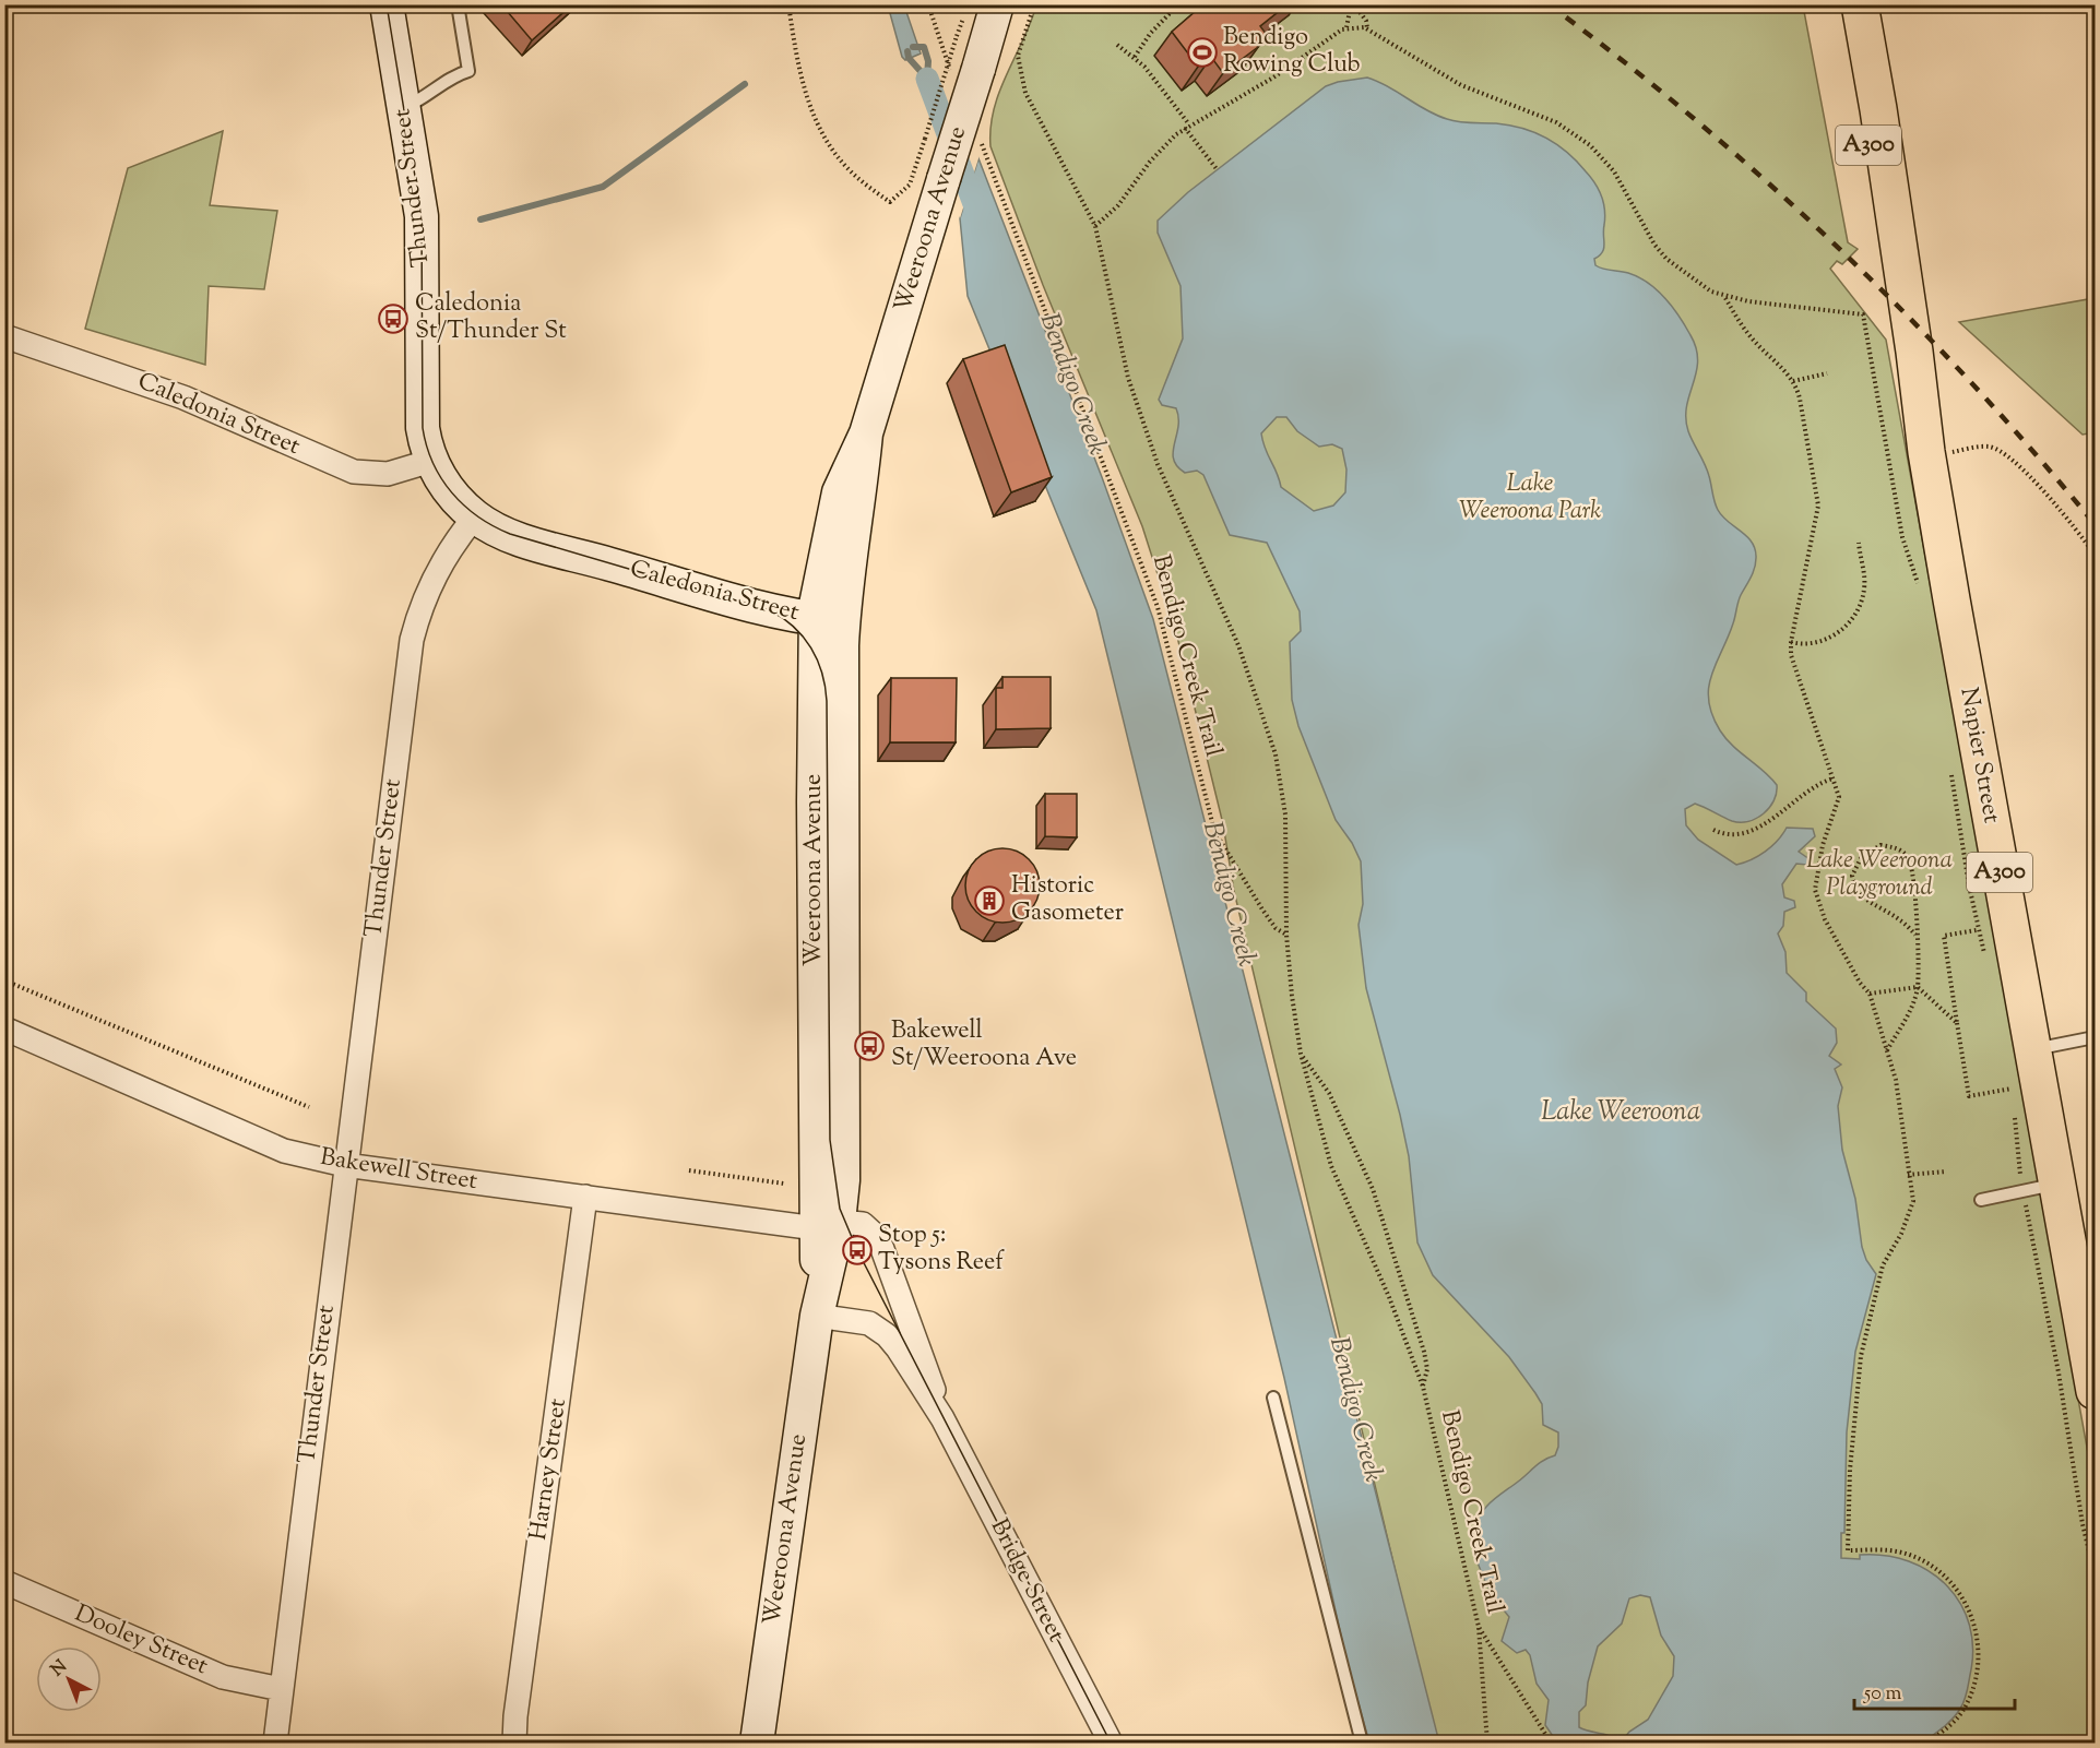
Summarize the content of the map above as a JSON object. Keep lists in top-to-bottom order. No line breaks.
{"streets":{"highway":["A300","Napier Street"],"main road":["Thunder Street","Weeroona Avenue","Caledonia Street"],"street":["Bakewell Street","Harney Street","Bridge Street","Dooley Street"],"path":["Bendigo Creek Trail"]},"crossings":[["Thunder Street","Caledonia Street"],["Thunder Street","Bakewell Street"],["Thunder Street","Dooley Street"],["Weeroona Avenue","Caledonia Street"],["Weeroona Avenue","Bakewell Street"],["Weeroona Avenue","Bridge Street"],["Bakewell Street","Harney Street"],["Bakewell Street","Bridge Street"]],"water":["Bendigo Creek","Lake Weeroona"],"parks":["Lake Weeroona Park","Lake Weeroona Playground"],"places":{"sports":["Bendigo Rowing Club"],"bus stop":["Caledonia St/Thunder St","Bakewell St/Weeroona Ave","Stop 5: Tysons Reef"],"building":["Historic Gasometer"]},"scale_bar":"50 m","north":"top left"}
